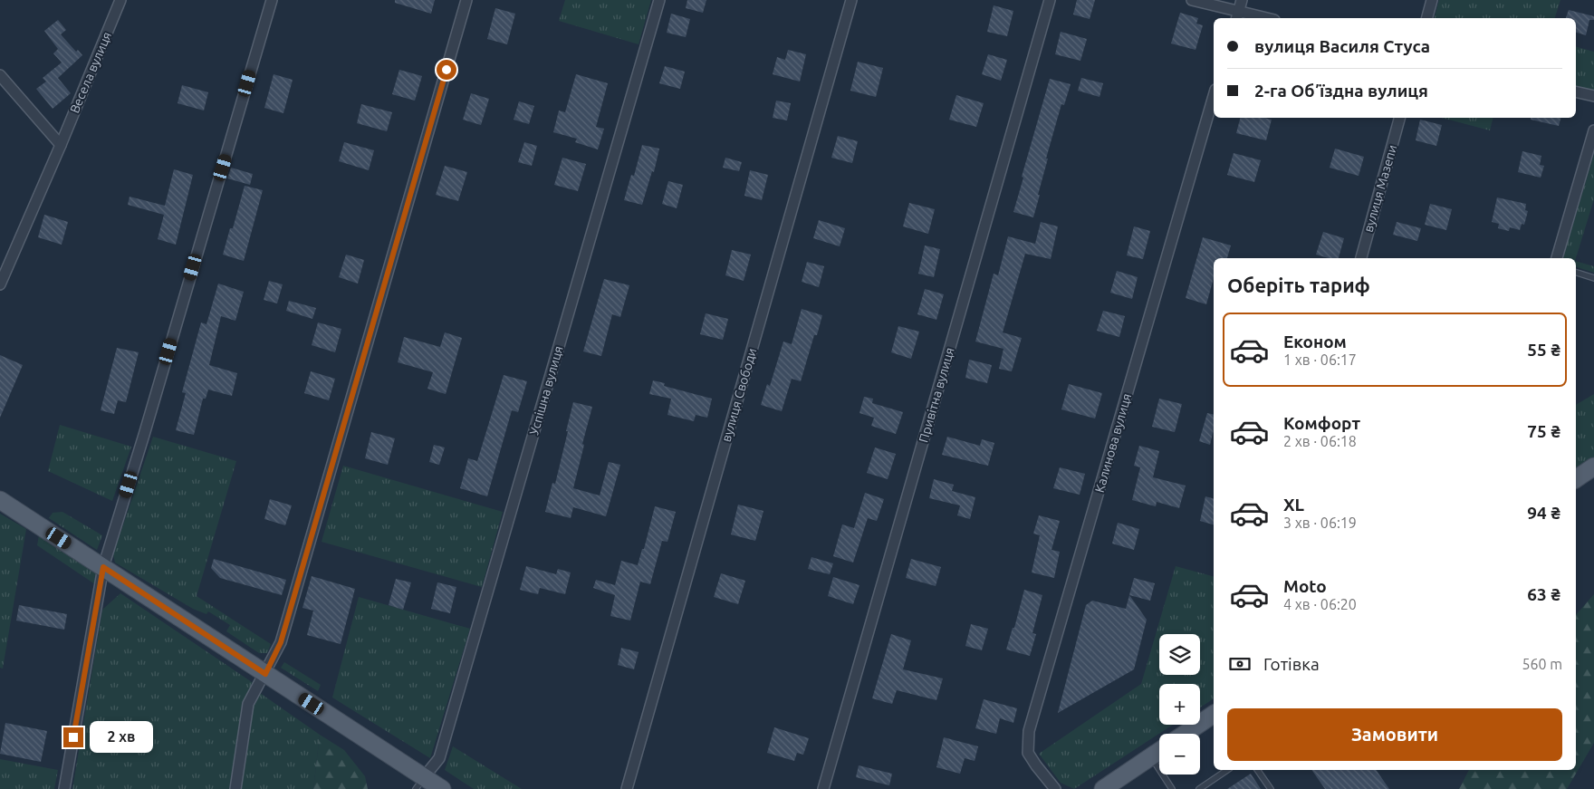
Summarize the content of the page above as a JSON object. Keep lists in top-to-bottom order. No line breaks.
{"streets":{"street":["Весела вулиця","вулиця Мазепи","Успішна вулиця","вулиця Свободи","Привітна вулиця","Калинова вулиця"]},"page":{"banner":["вулиця Василя Стуса","2-га Обʼїздна вулиця"],"heading":"Оберіть тариф","list":[{"name":"Економ","note":"1 хв · 06:17","value":"55 ₴"},{"name":"Комфорт","note":"2 хв · 06:18","value":"75 ₴"},{"name":"XL","note":"3 хв · 06:19","value":"94 ₴"},{"name":"Moto","note":"4 хв · 06:20","value":"63 ₴"}],"map_buttons":["+","−"],"pay":["Готівка","560 m"],"buttons":"Замовити","bubble":"2 хв"}}
